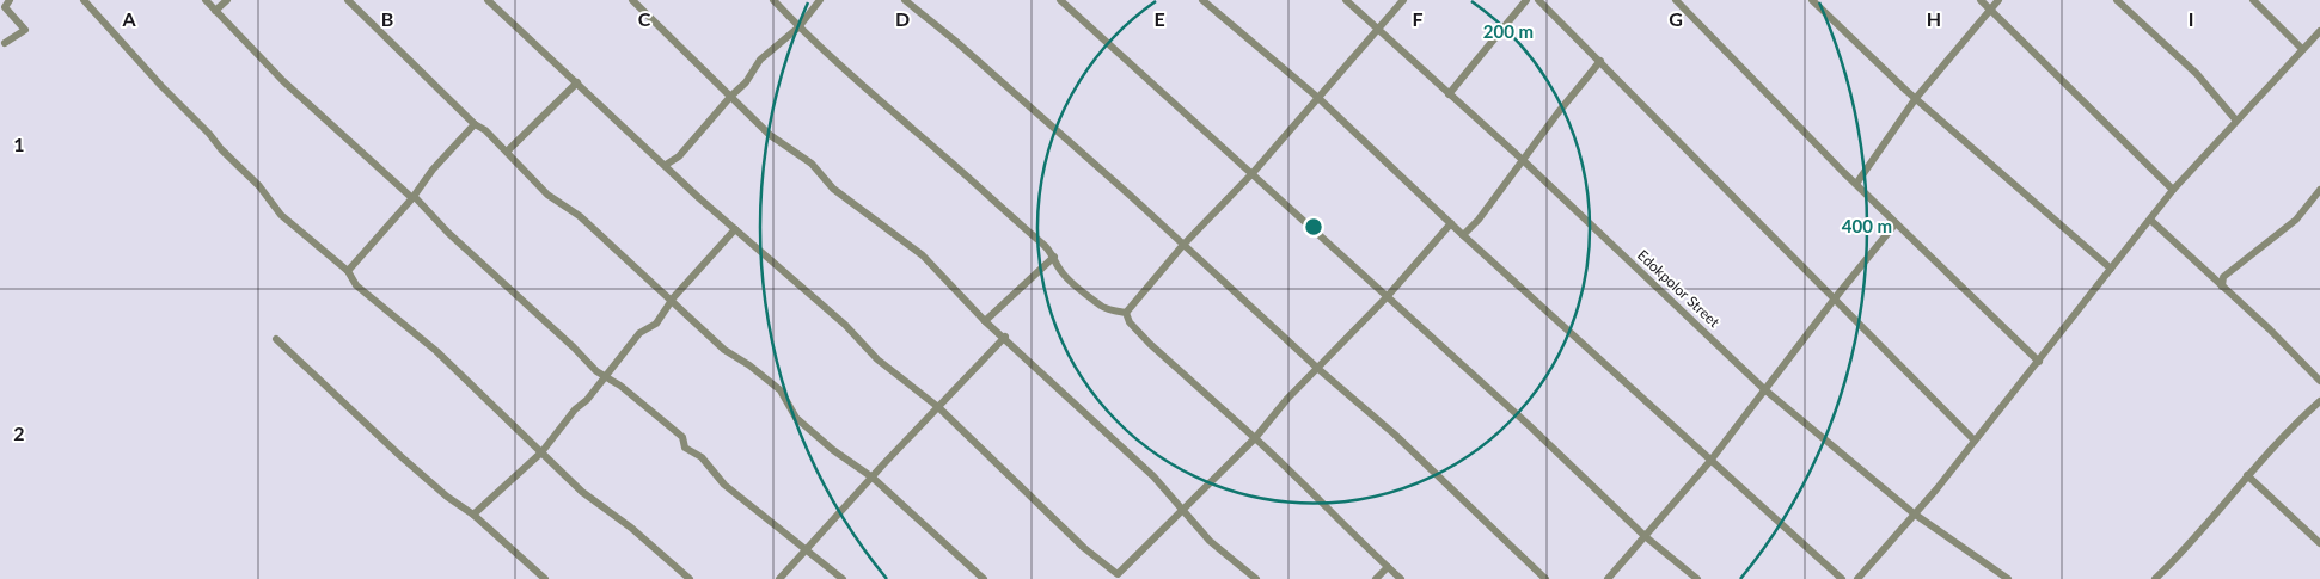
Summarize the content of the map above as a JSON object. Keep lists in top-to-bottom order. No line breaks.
{"streets":{"street":["Edokpolor Street"]},"grid":{"columns":["A","B","C","D","E","F","G","H","I"],"rows":["1","2"]},"rings":["200 m","400 m"]}
